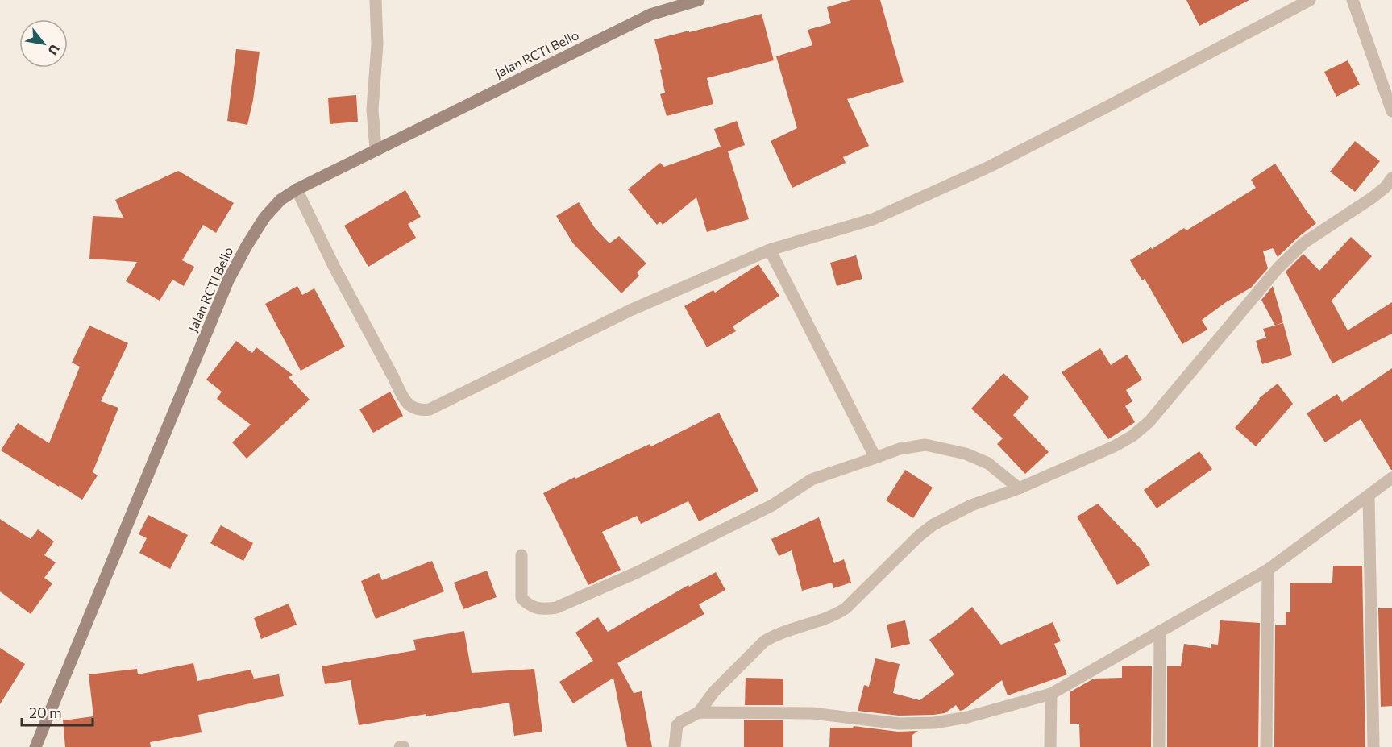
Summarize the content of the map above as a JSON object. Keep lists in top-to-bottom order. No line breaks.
{"streets":{"street":["Jalan RCTI Bello"]},"scale_bar":"20 m","north":"bottom right"}
